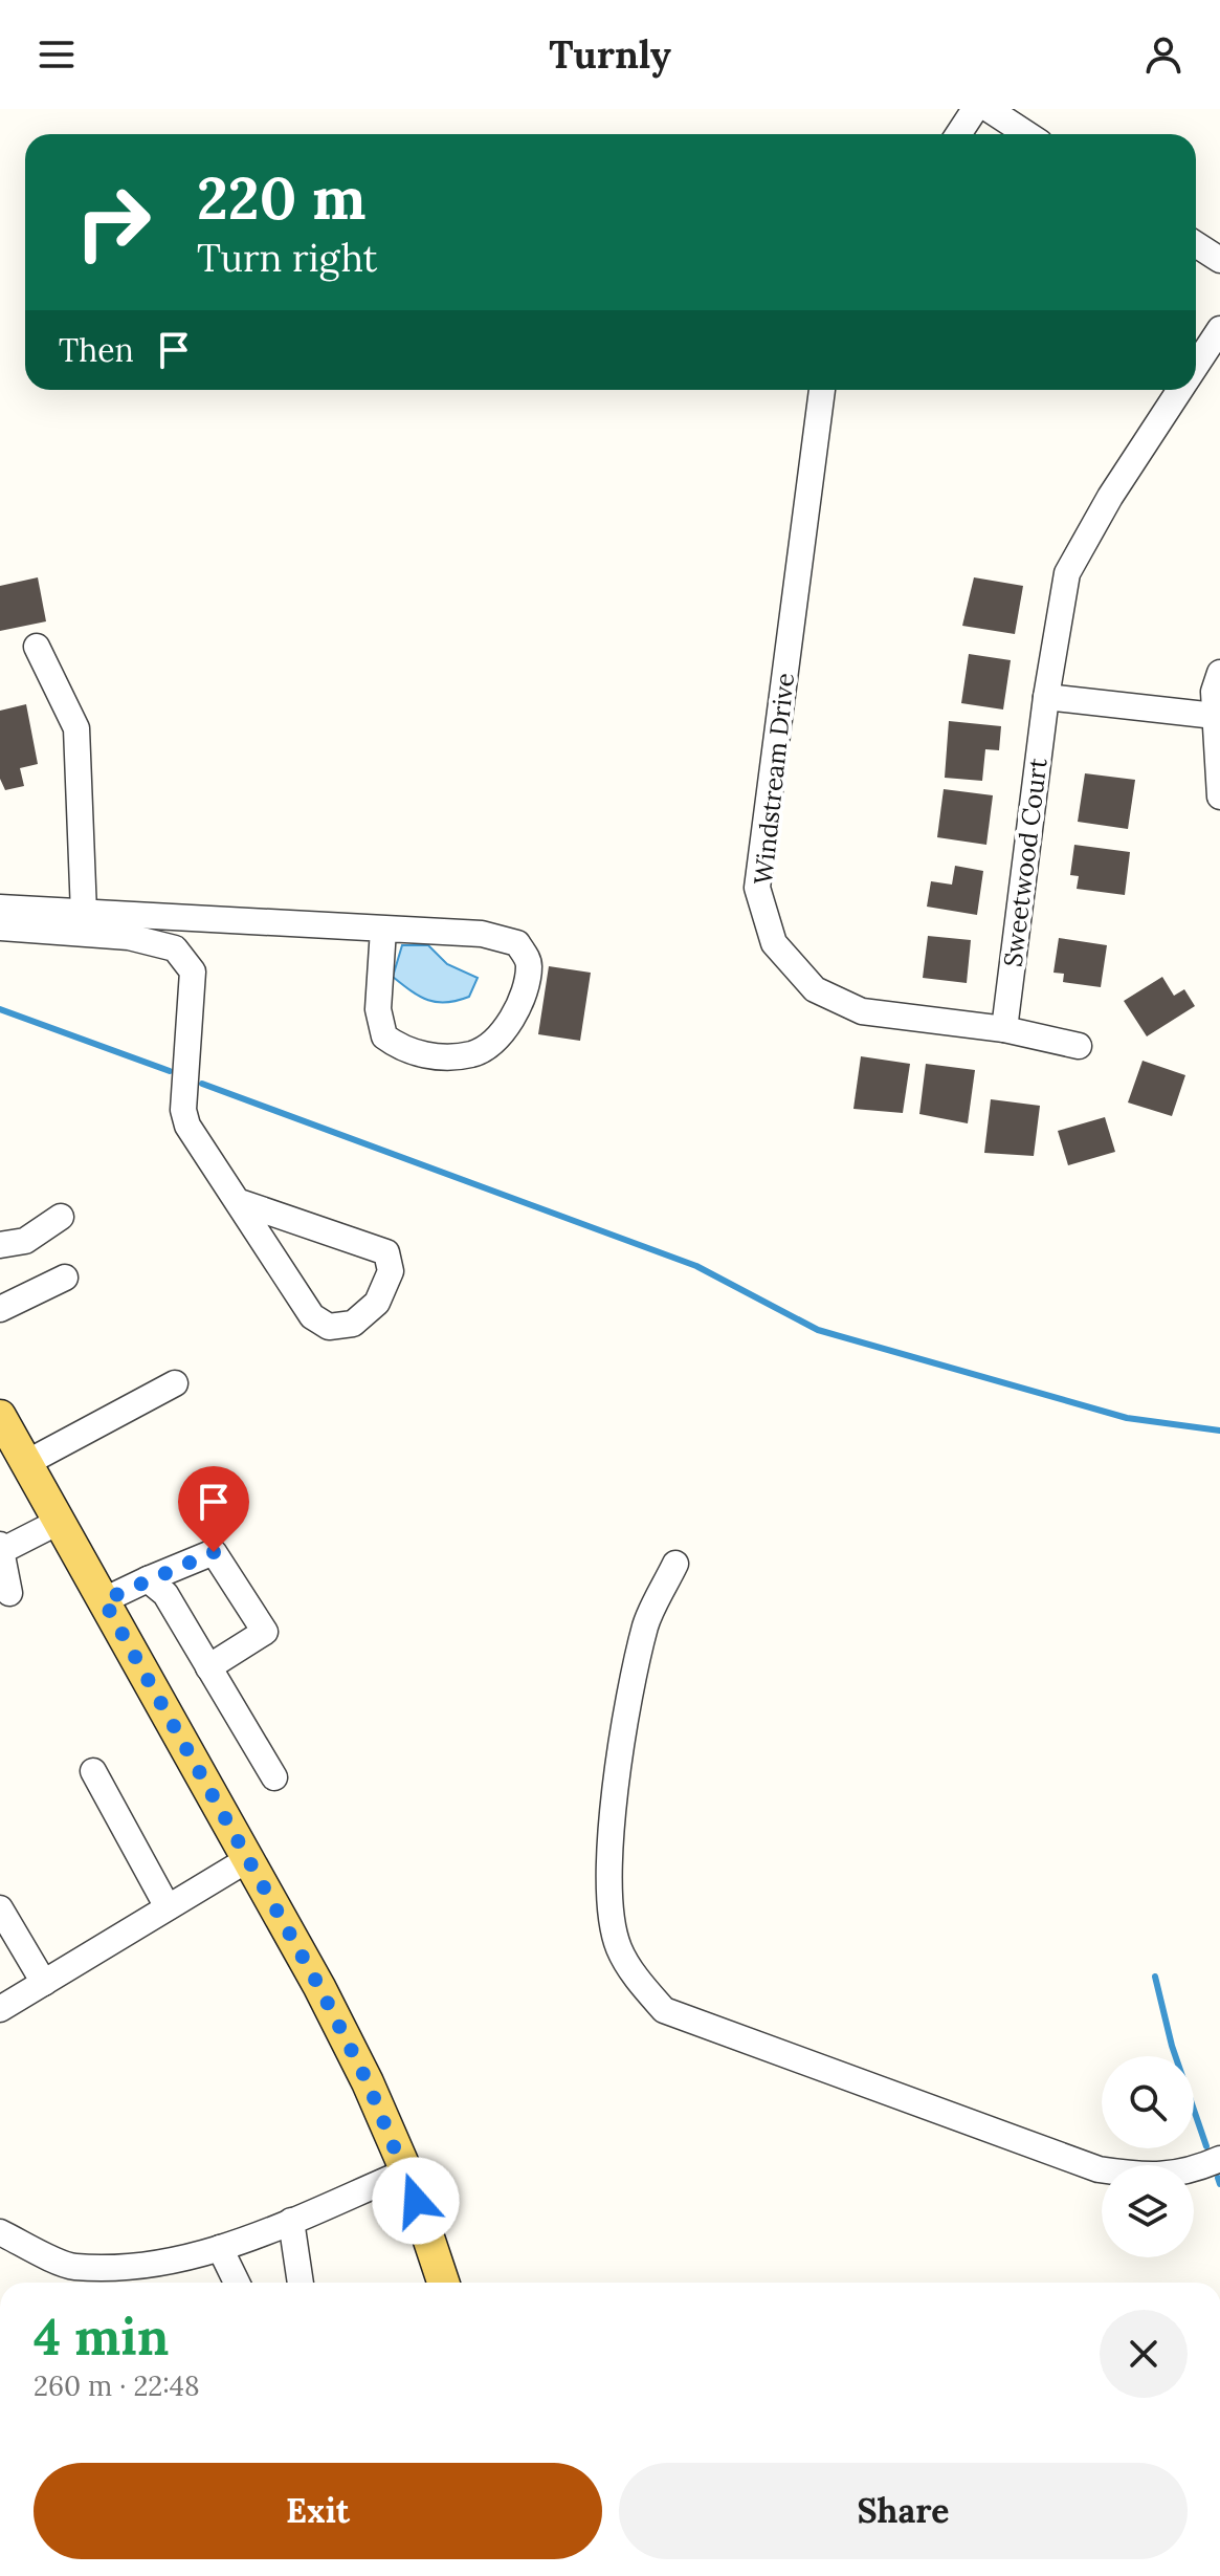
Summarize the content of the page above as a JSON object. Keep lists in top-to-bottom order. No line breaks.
{"streets":{"street":["Windstream Drive","Sweetwood Court"]},"crossings":[["Windstream Drive","Sweetwood Court"]],"page":{"header":"Turnly","turn":["220 m","Turn right"],"then":"Then","heading":["4 min","260 m · 22:48"],"buttons":["Exit","Share"]}}
